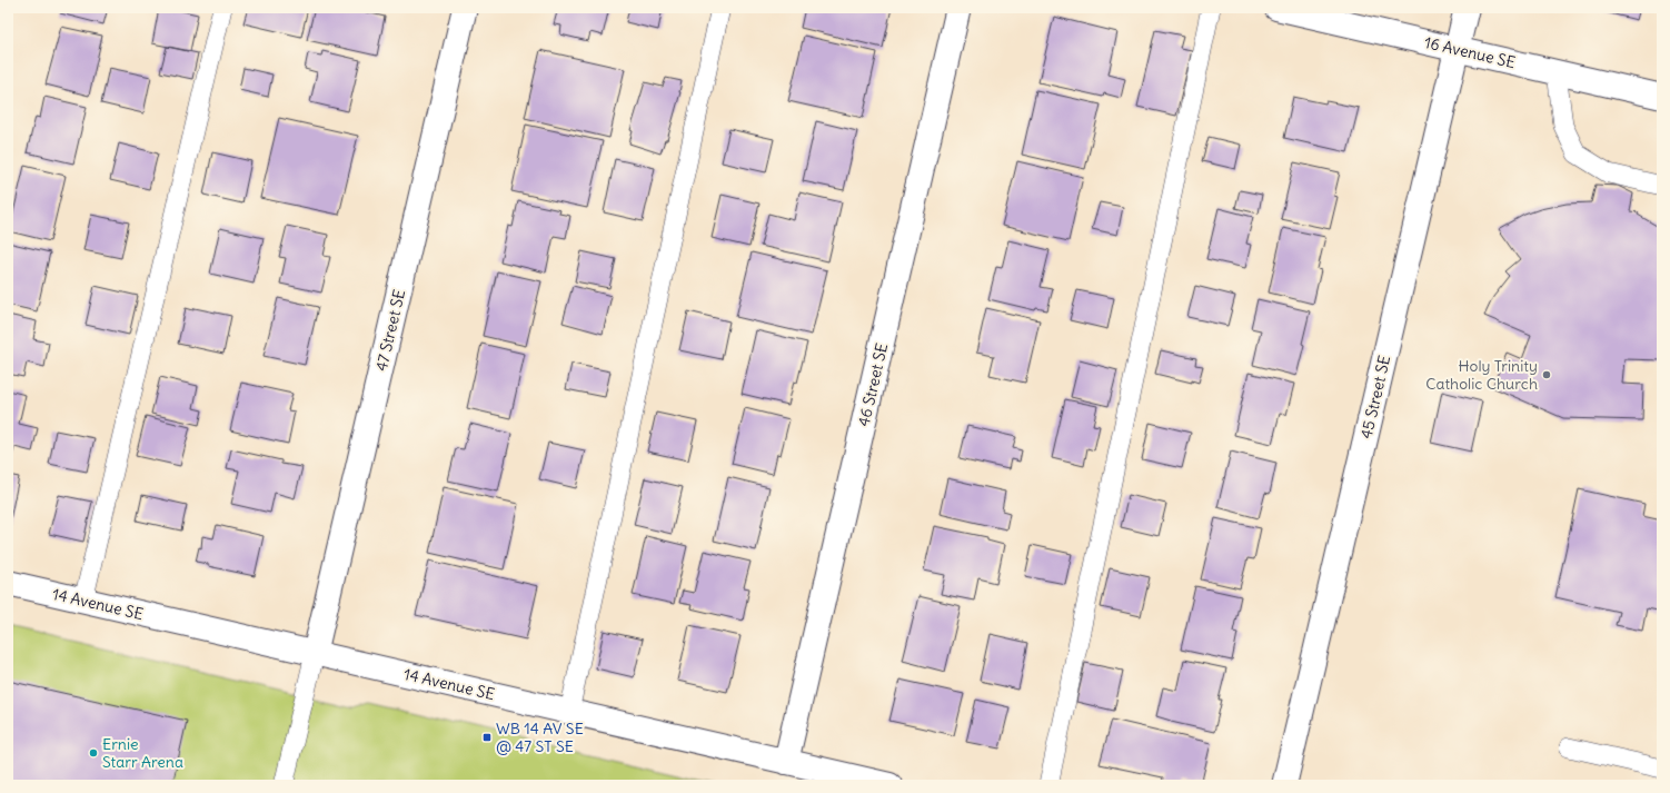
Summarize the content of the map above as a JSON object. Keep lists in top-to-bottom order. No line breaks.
{"streets":{"street":["16 Avenue SE","47 Street SE","46 Street SE","45 Street SE","14 Avenue SE"]},"crossings":[["16 Avenue SE","45 Street SE"],["47 Street SE","14 Avenue SE"],["46 Street SE","14 Avenue SE"]],"places":{"other":["Holy Trinity Catholic Church","Ernie Starr Arena"],"transit":["WB 14 AV SE @ 47 ST SE"]}}
